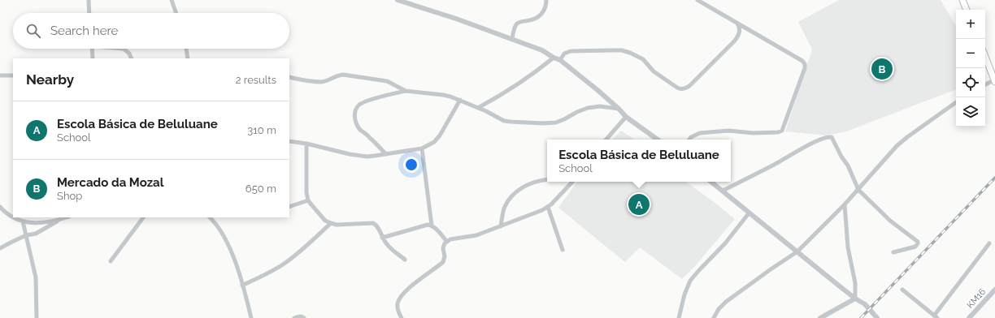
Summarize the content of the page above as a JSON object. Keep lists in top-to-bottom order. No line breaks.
{"streets":{"street":["KM16"]},"page":{"map_buttons":["+","−"],"search":"Search here","pins":["B","A"],"heading":["Nearby","2 results"],"list":[{"mark":"A","name":"Escola Básica de Beluluane","note":"School","value":"310 m"},{"mark":"B","name":"Mercado da Mozal","note":"Shop","value":"650 m"}],"popup":["Escola Básica de Beluluane","School"]}}
